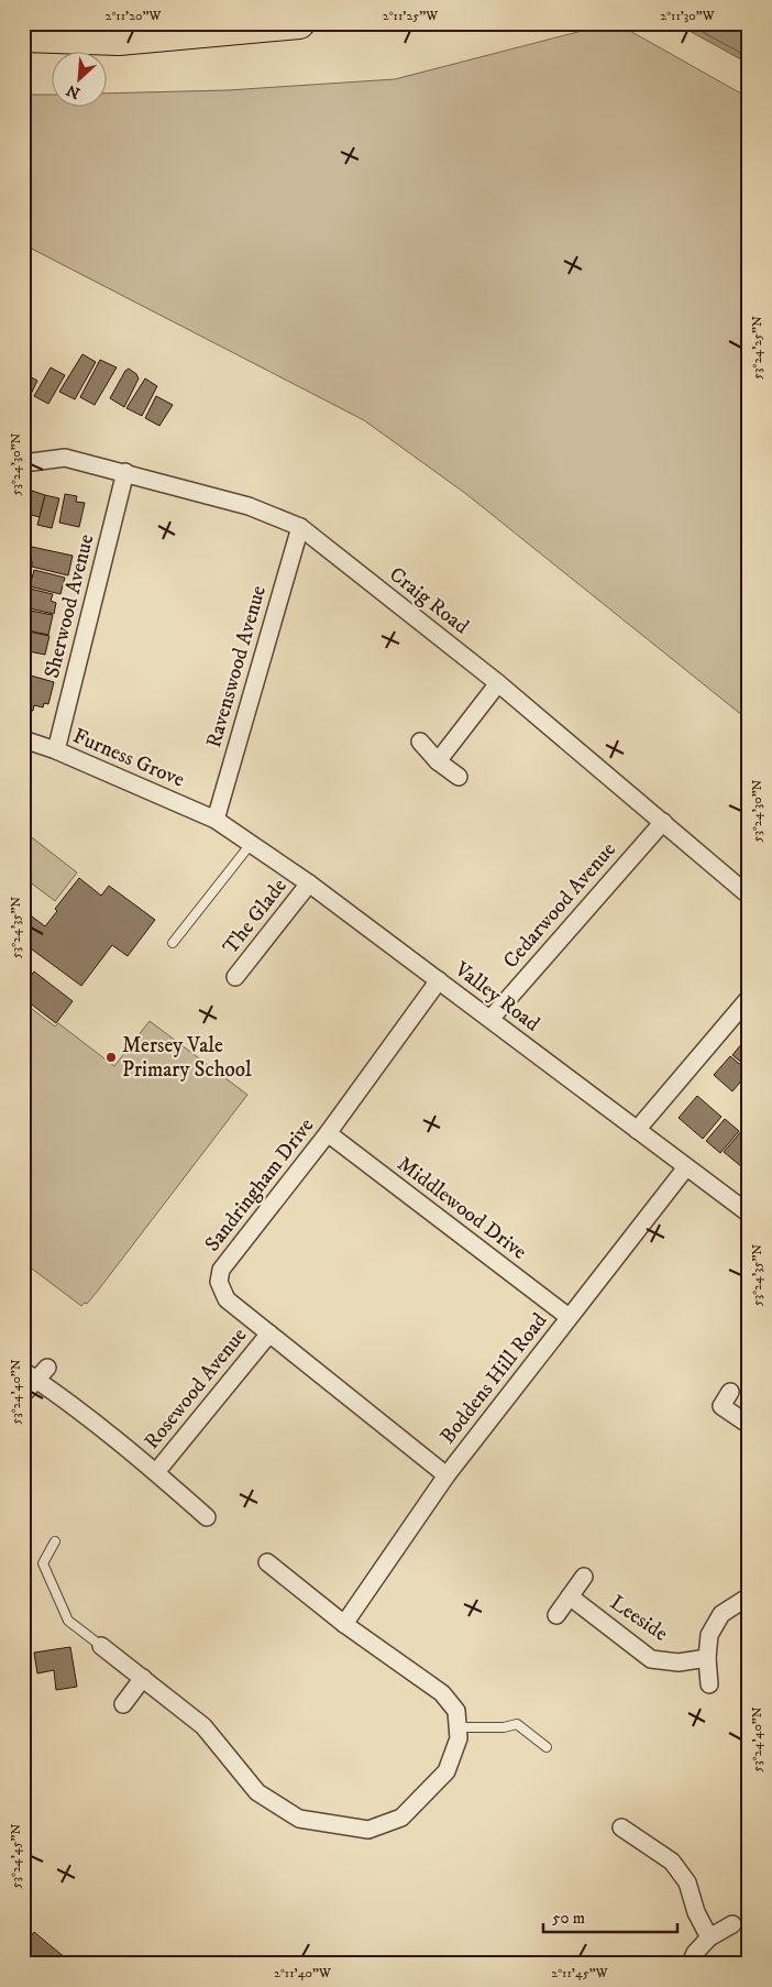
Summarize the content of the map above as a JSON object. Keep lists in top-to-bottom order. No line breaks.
{"streets":{"street":["Craig Road","Sherwood Avenue","Ravenswood Avenue","Furness Grove","Cedarwood Avenue","The Glade","Valley Road","Sandringham Drive","Middlewood Drive","Boddens Hill Road","Rosewood Avenue","Leeside"]},"crossings":[["Craig Road","Sherwood Avenue"],["Craig Road","Ravenswood Avenue"],["Craig Road","Cedarwood Avenue"],["Sherwood Avenue","Furness Grove"],["Ravenswood Avenue","Furness Grove"],["Ravenswood Avenue","Valley Road"],["Furness Grove","Valley Road"],["Cedarwood Avenue","Valley Road"],["The Glade","Valley Road"],["Valley Road","Sandringham Drive"],["Valley Road","Boddens Hill Road"],["Sandringham Drive","Middlewood Drive"],["Sandringham Drive","Boddens Hill Road"],["Sandringham Drive","Rosewood Avenue"],["Middlewood Drive","Boddens Hill Road"]],"places":["Mersey Vale Primary School"],"scale_bar":"50 m","north":"bottom left","coordinates":["2°11'20\"W","2°11'25\"W","2°11'30\"W","53°24'25\"N","53°24'30\"N","53°24'35\"N","53°24'40\"N","53°24'45\"N","2°11'40\"W","2°11'45\"W"]}
